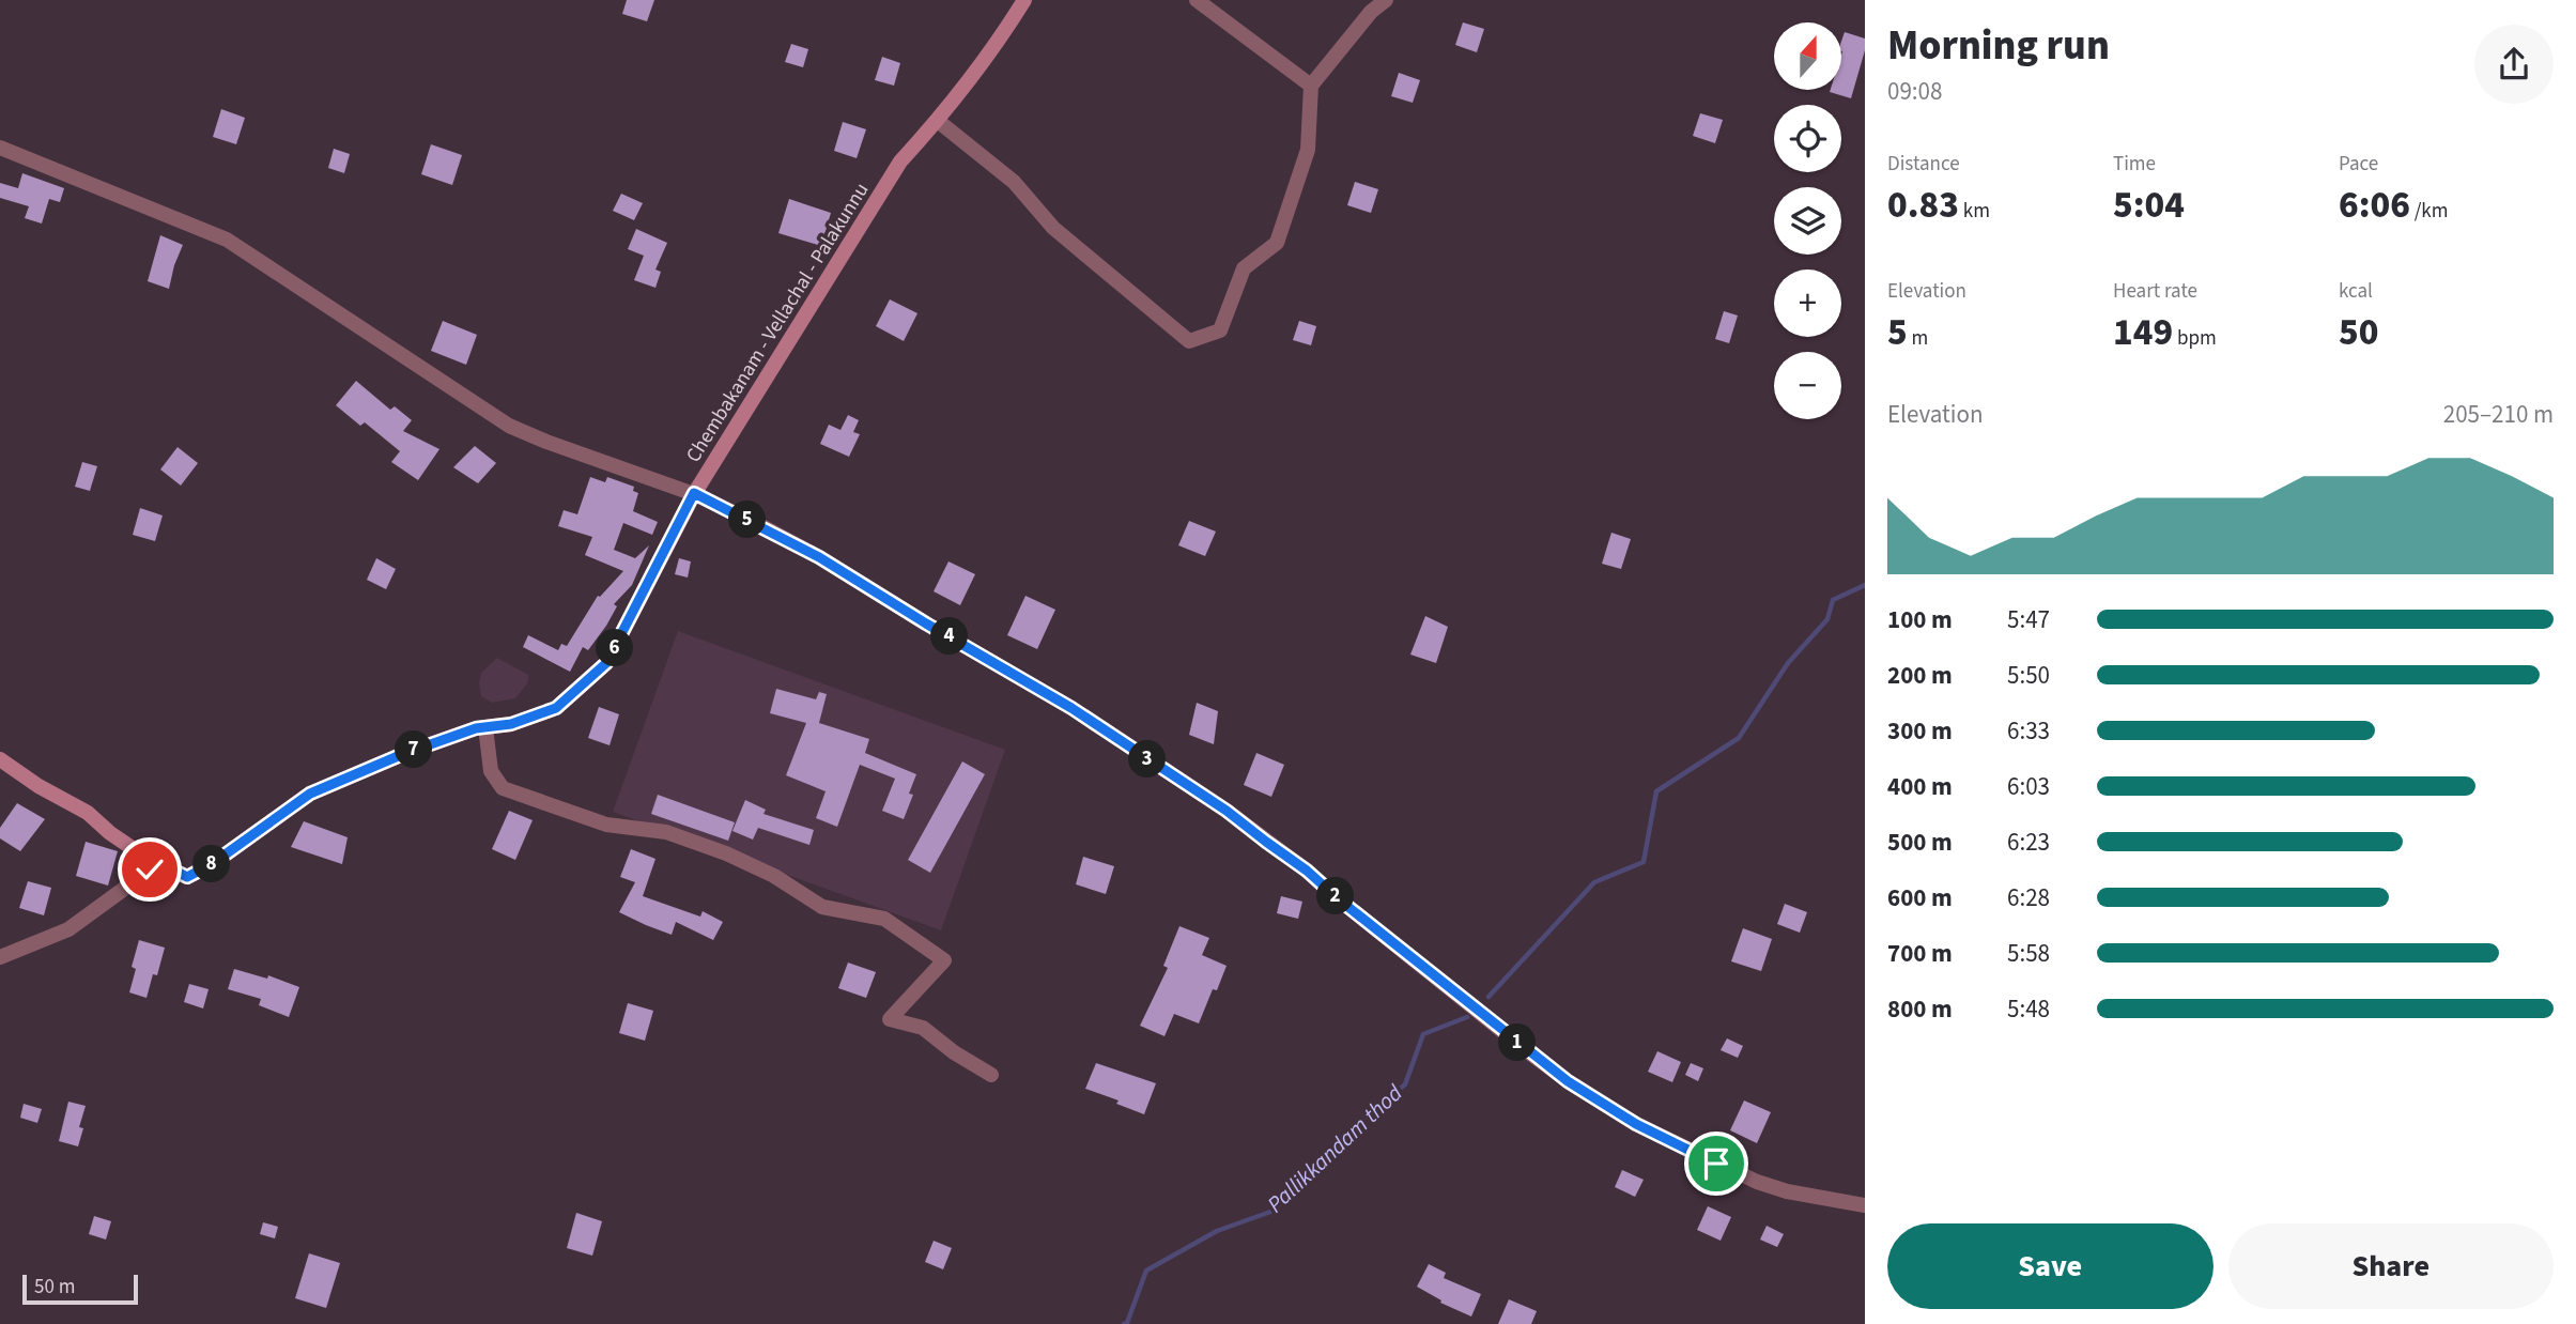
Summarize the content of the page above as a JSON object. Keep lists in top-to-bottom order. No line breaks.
{"streets":{"main road":["Chembakanam - Vellachal - Palakunnu"]},"water":["Pallikkandam thod"],"scale_bar":"50 m","north":"top","page":{"heading":["Morning run","09:08"],"map_buttons":["+","−"],"stats":[["Distance","0.83 km"],["Time","5:04"],["Pace","6:06 /km"],["Elevation","5 m"],["Heart rate","149 bpm"],["kcal","50"]],"chart":["Elevation","205–210 m"],"pins":["5","4","6","7","3","8","2","1"],"list":[{"name":"100 m","note":"5:47"},{"name":"200 m","note":"5:50"},{"name":"300 m","note":"6:33"},{"name":"400 m","note":"6:03"},{"name":"500 m","note":"6:23"},{"name":"600 m","note":"6:28"},{"name":"700 m","note":"5:58"},{"name":"800 m","note":"5:48"}],"buttons":["Save","Share"],"scale":"50 m"}}
